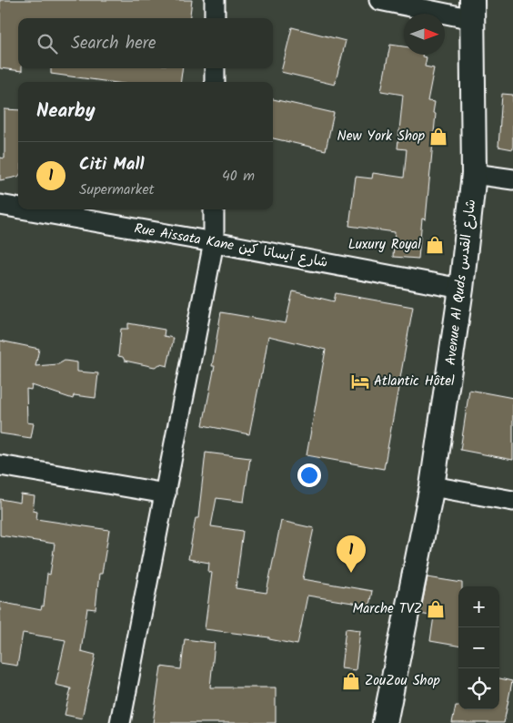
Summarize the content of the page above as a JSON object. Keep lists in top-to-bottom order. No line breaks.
{"streets":{"street":["Rue Aissata Kane شارع آيساتا كين","Avenue Al Quds شارع القدس"]},"crossings":[["Rue Aissata Kane شارع آيساتا كين","Avenue Al Quds شارع القدس"]],"places":{"shop":["New York Shop","Luxury Royal","Marche TVZ","ZouZou Shop"],"hotel":["Atlantic Hôtel"]},"north":"right","page":{"search":"Search here","heading":"Nearby","list":[{"mark":"1","name":"Citi Mall","note":"Supermarket","value":"40 m"}],"pins":"1","map_buttons":["+","−"]}}
